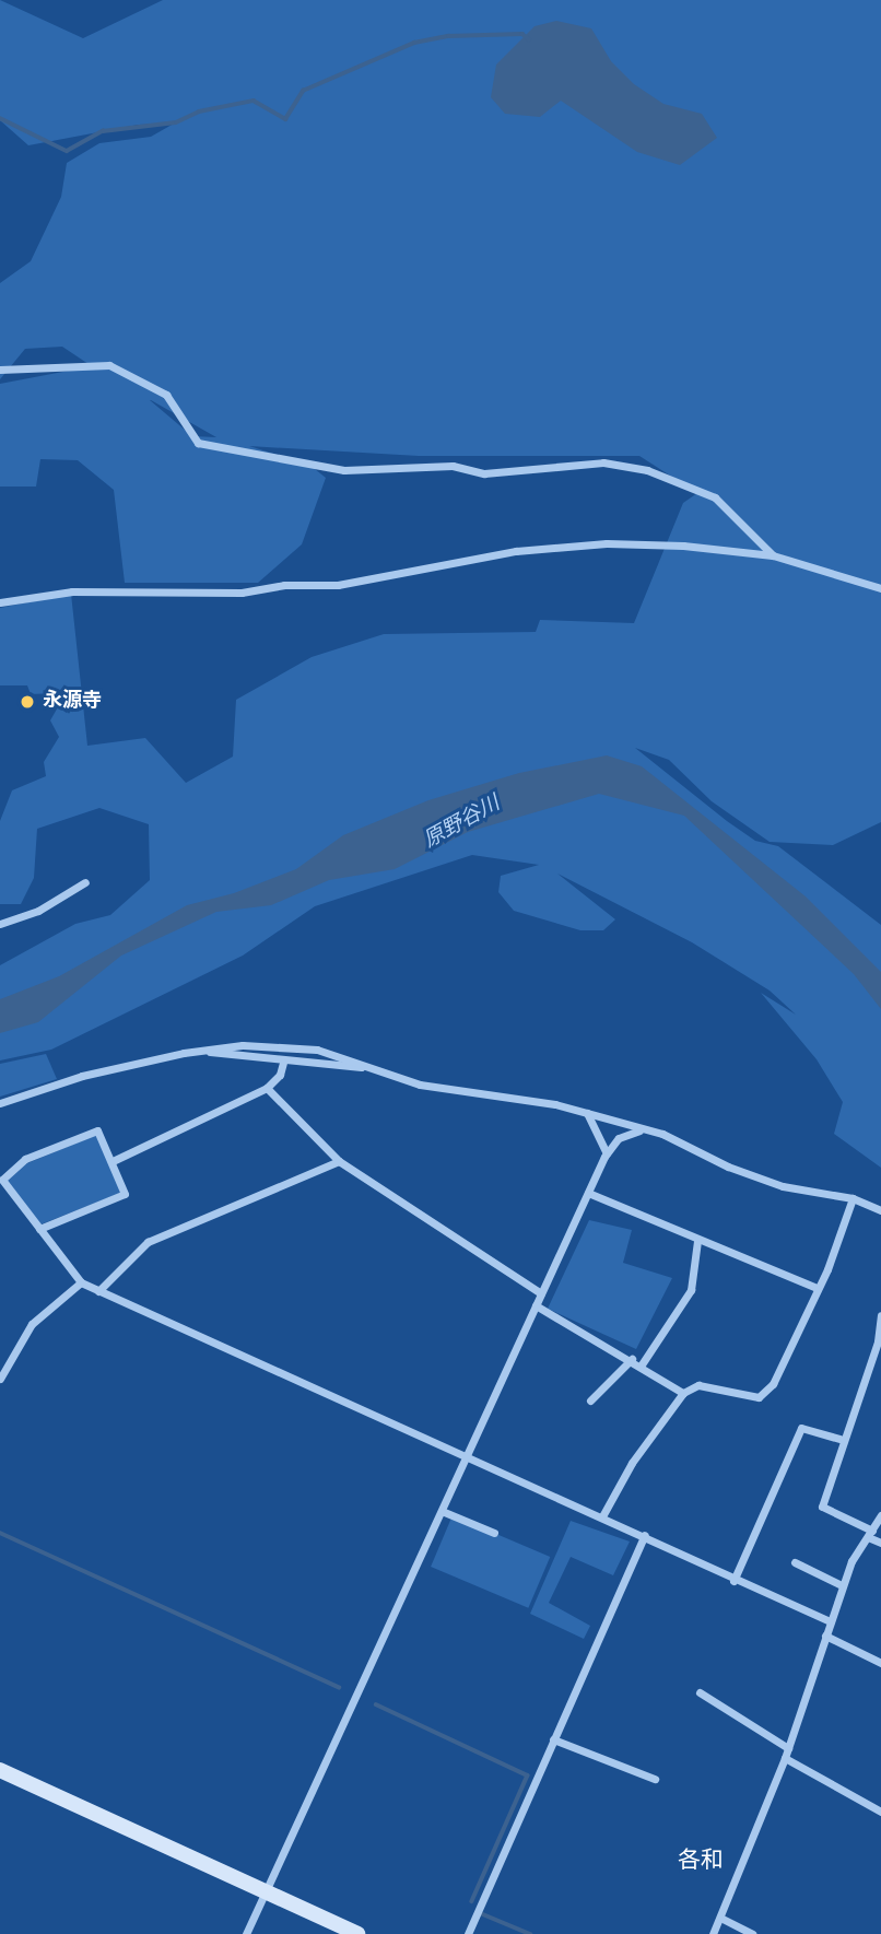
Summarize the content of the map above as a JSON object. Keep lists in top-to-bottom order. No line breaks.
{"districts":["各和"],"water":["原野谷川"],"places":["永源寺"]}
